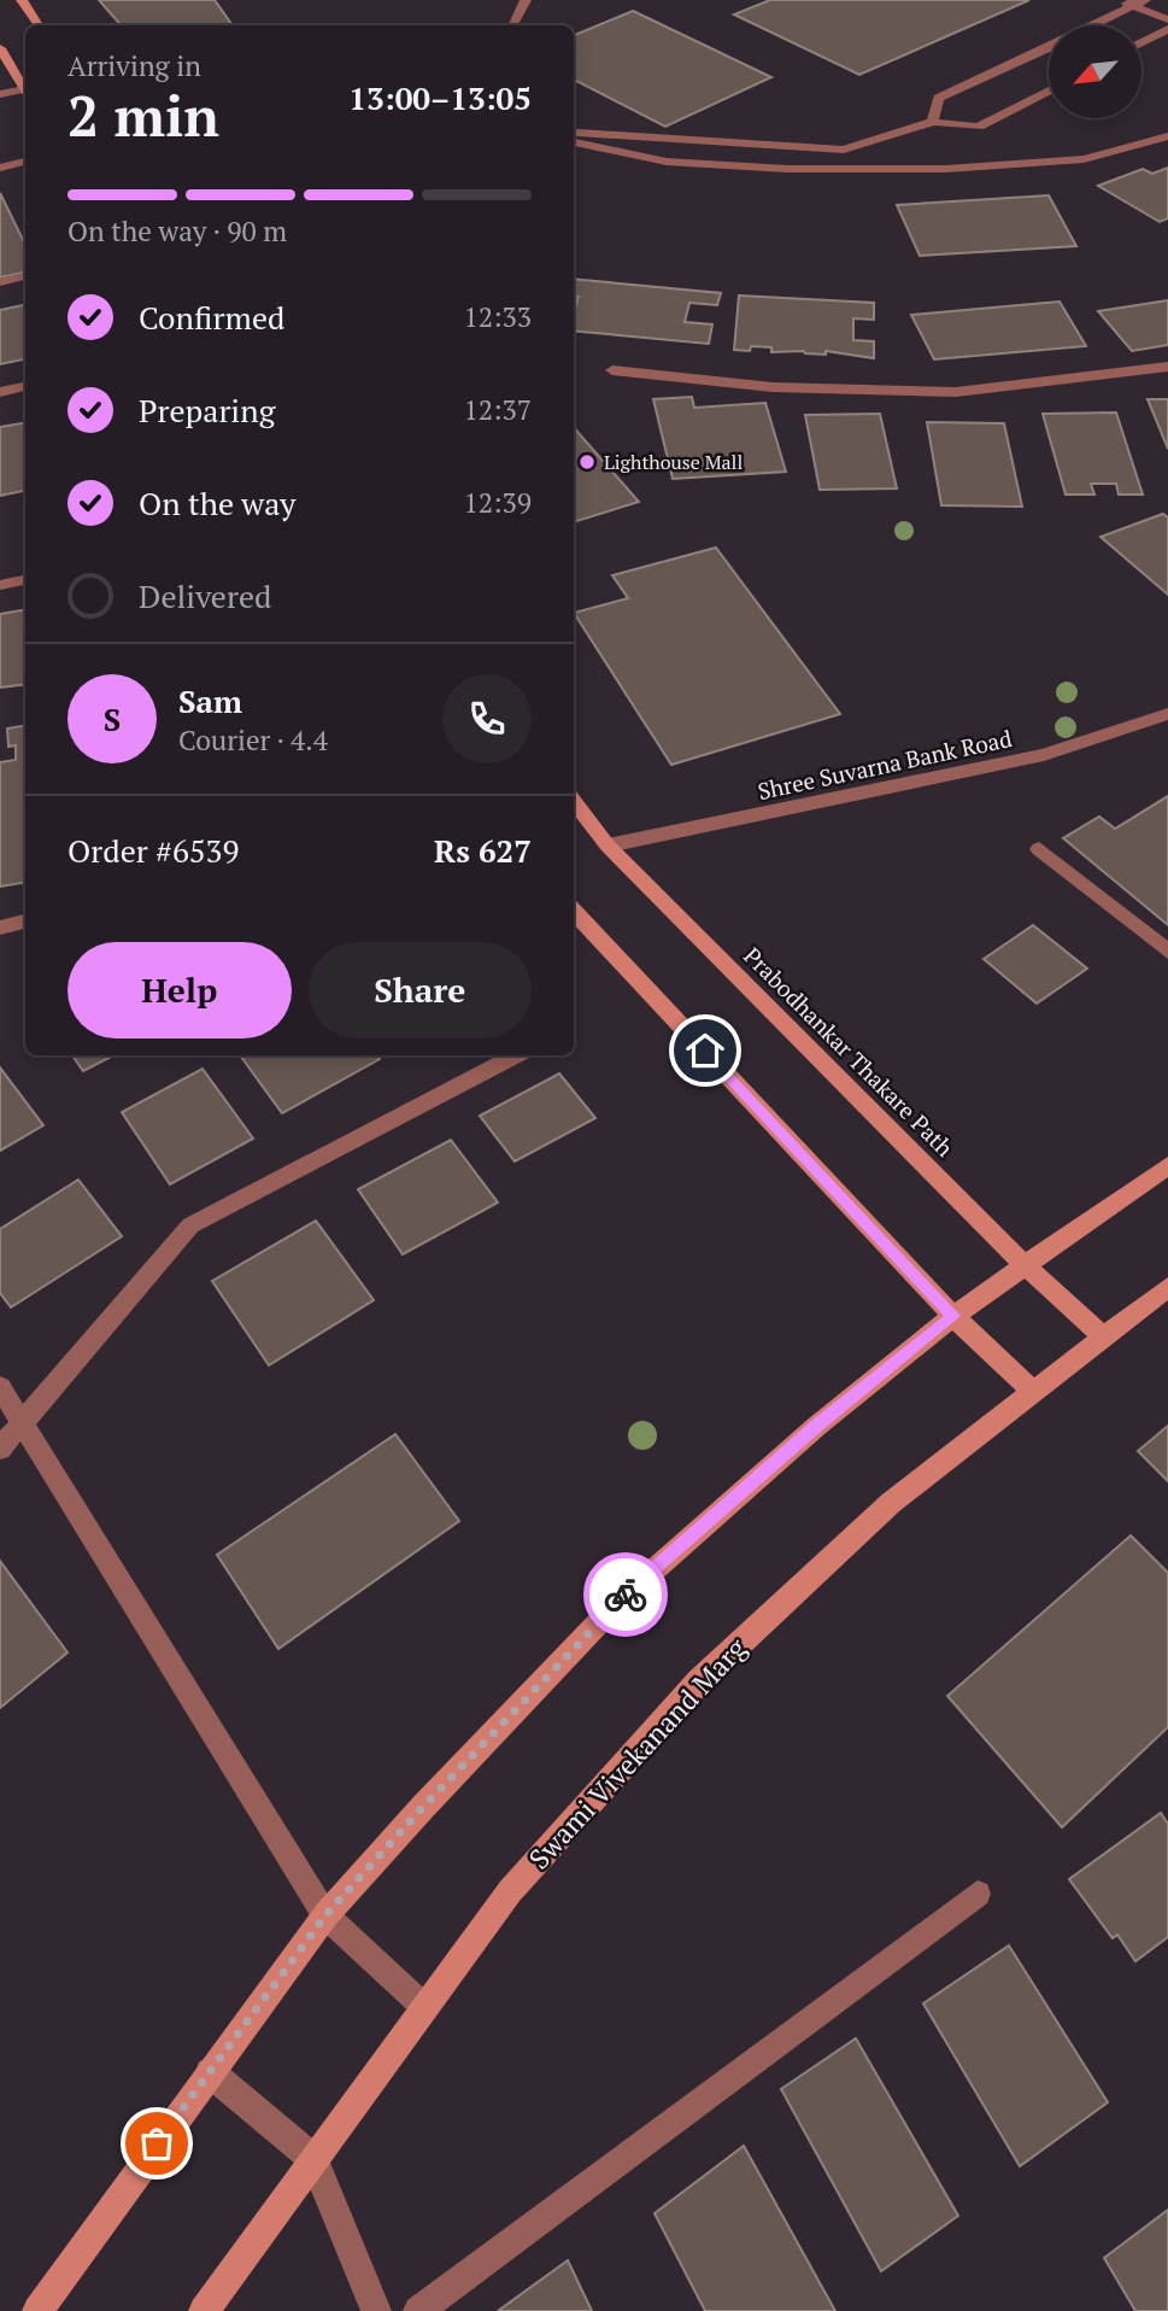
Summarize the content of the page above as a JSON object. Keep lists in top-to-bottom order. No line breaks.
{"streets":{"main road":["Prabodhankar Thakare Path","Swami Vivekanand Marg"],"street":["Shree Suvarna Bank Road"]},"crossings":[["Shree Suvarna Bank Road","Prabodhankar Thakare Path"],["Prabodhankar Thakare Path","Swami Vivekanand Marg"]],"places":["Lighthouse Mall"],"north":"bottom left","page":{"heading":["2 min","Arriving in","13:00–13:05"],"panel":["Sam","Courier · 4.4","Order #6539","Rs 627"],"bar":"On the way · 90 m","list":[["Confirmed","12:33"],["Preparing","12:37"],["On the way","12:39"],"Delivered"],"round":"S","buttons":["Help","Share"]}}
